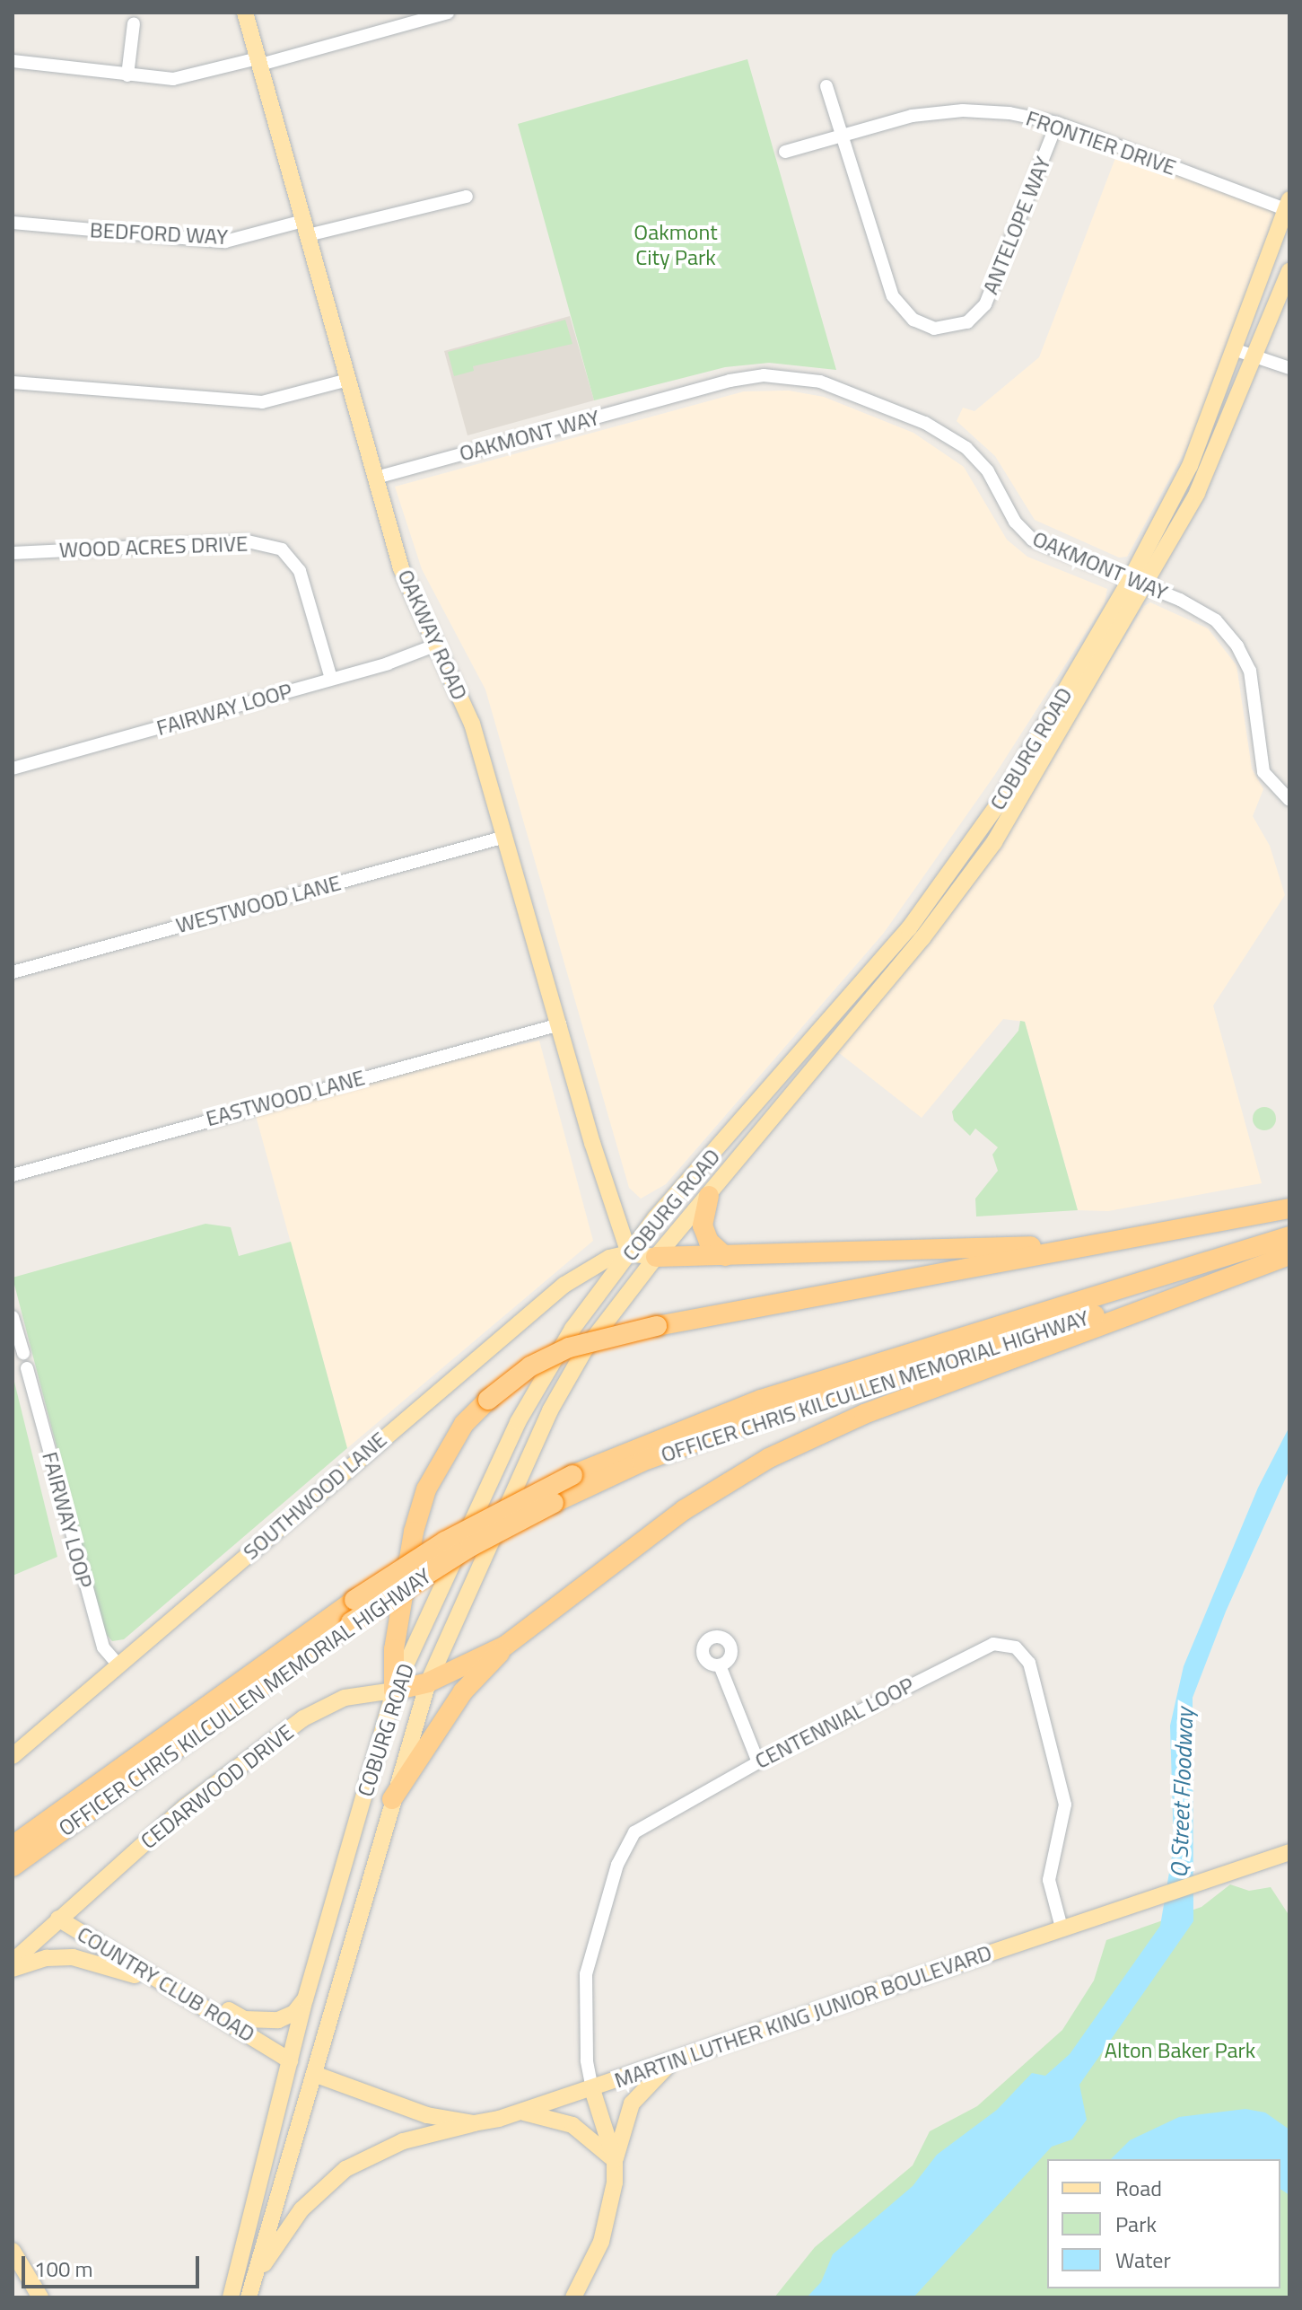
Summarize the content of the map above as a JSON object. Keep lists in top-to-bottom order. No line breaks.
{"streets":{"highway":["OFFICER CHRIS KILCULLEN MEMORIAL HIGHWAY"],"main road":["OAKWAY ROAD","COBURG ROAD","SOUTHWOOD LANE","CEDARWOOD DRIVE","COUNTRY CLUB ROAD","MARTIN LUTHER KING JUNIOR BOULEVARD"],"street":["FRONTIER DRIVE","ANTELOPE WAY","BEDFORD WAY","OAKMONT WAY","WOOD ACRES DRIVE","FAIRWAY LOOP","WESTWOOD LANE","EASTWOOD LANE","CENTENNIAL LOOP"]},"crossings":[["FRONTIER DRIVE","ANTELOPE WAY"],["FRONTIER DRIVE","COBURG ROAD"],["BEDFORD WAY","OAKWAY ROAD"],["OAKMONT WAY","OAKWAY ROAD"],["OAKMONT WAY","COBURG ROAD"],["WOOD ACRES DRIVE","FAIRWAY LOOP"],["OAKWAY ROAD","FAIRWAY LOOP"],["OAKWAY ROAD","COBURG ROAD"],["OAKWAY ROAD","WESTWOOD LANE"],["OAKWAY ROAD","EASTWOOD LANE"],["OAKWAY ROAD","SOUTHWOOD LANE"],["FAIRWAY LOOP","SOUTHWOOD LANE"],["COBURG ROAD","SOUTHWOOD LANE"],["COBURG ROAD","CEDARWOOD DRIVE"],["COBURG ROAD","COUNTRY CLUB ROAD"],["COBURG ROAD","MARTIN LUTHER KING JUNIOR BOULEVARD"],["CENTENNIAL LOOP","MARTIN LUTHER KING JUNIOR BOULEVARD"],["CEDARWOOD DRIVE","COUNTRY CLUB ROAD"]],"water":["Q Street Floodway"],"parks":["Oakmont City Park","Alton Baker Park"],"legend":["Road","Park","Water"],"scale_bar":"100 m"}
